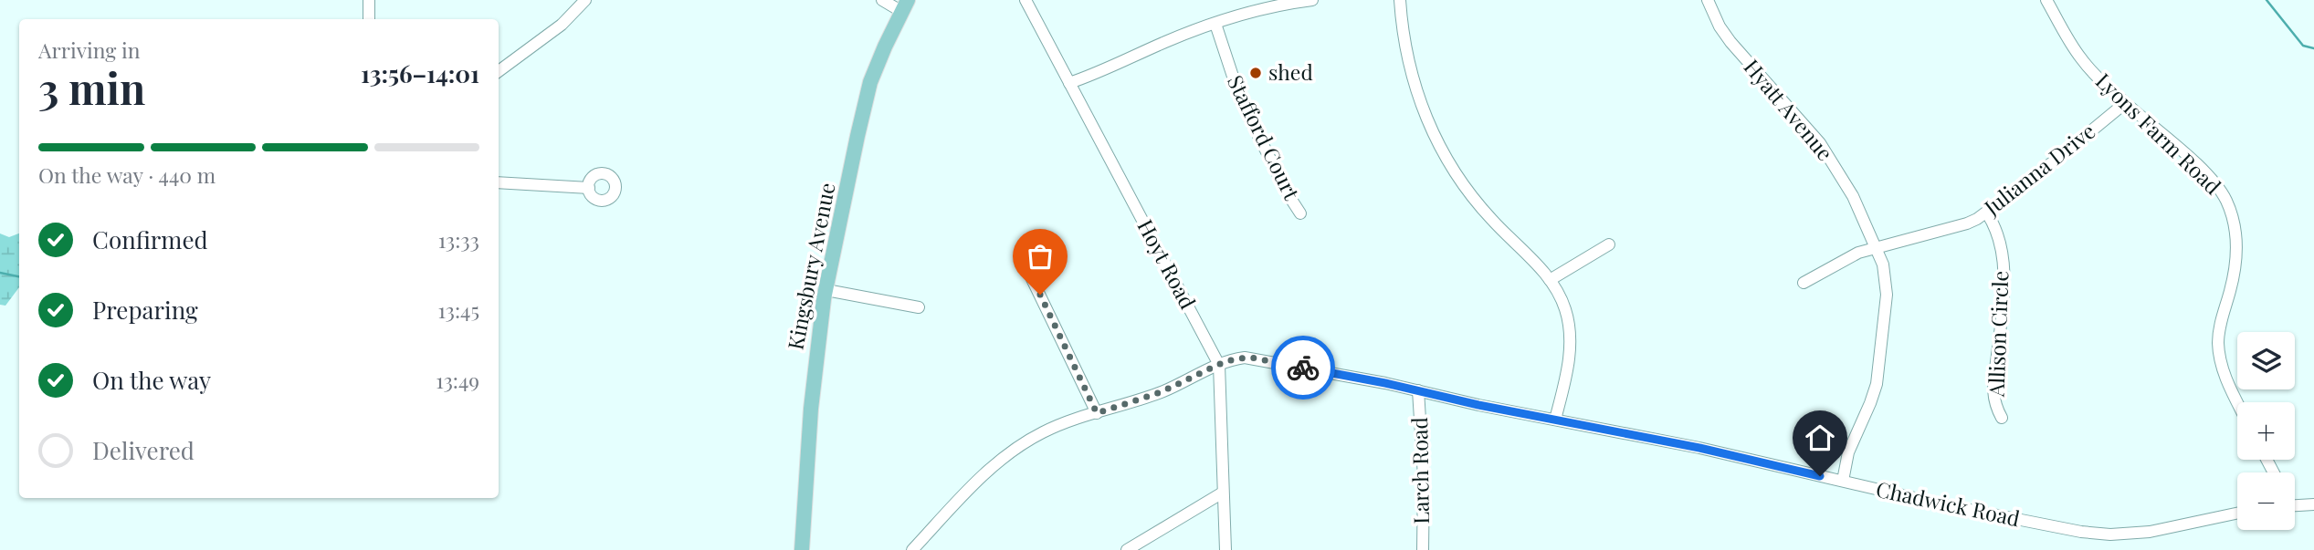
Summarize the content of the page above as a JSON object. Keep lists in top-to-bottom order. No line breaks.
{"streets":{"main road":["Kingsbury Avenue"],"street":["Hyatt Avenue","Lyons Farm Road","Stafford Court","Julianna Drive","Hoyt Road","Allison Circle","Larch Road","Chadwick Road"]},"crossings":[["Hyatt Avenue","Julianna Drive"],["Hyatt Avenue","Chadwick Road"],["Lyons Farm Road","Julianna Drive"],["Julianna Drive","Allison Circle"],["Hoyt Road","Chadwick Road"],["Larch Road","Chadwick Road"]],"places":["shed"],"page":{"heading":["3 min","Arriving in","13:56–14:01"],"bar":"On the way · 440 m","list":[["Confirmed","13:33"],["Preparing","13:45"],["On the way","13:49"],"Delivered"],"map_buttons":["+","−"]}}
